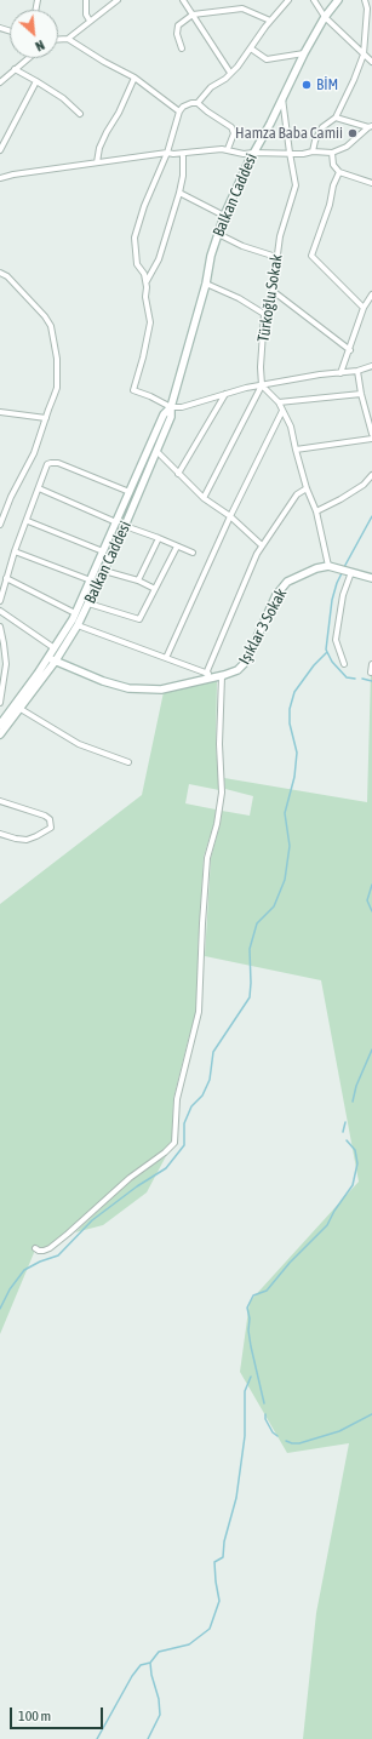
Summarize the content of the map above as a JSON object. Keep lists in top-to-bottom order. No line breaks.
{"streets":{"main road":["Balkan Caddesi","Işıklar 3 Sokak"],"street":["Türkoğlu Sokak"]},"crossings":[["Balkan Caddesi","Türkoğlu Sokak"],["Balkan Caddesi","Işıklar 3 Sokak"]],"places":["BİM","Hamza Baba Camii"],"scale_bar":"100 m","north":"bottom right"}
